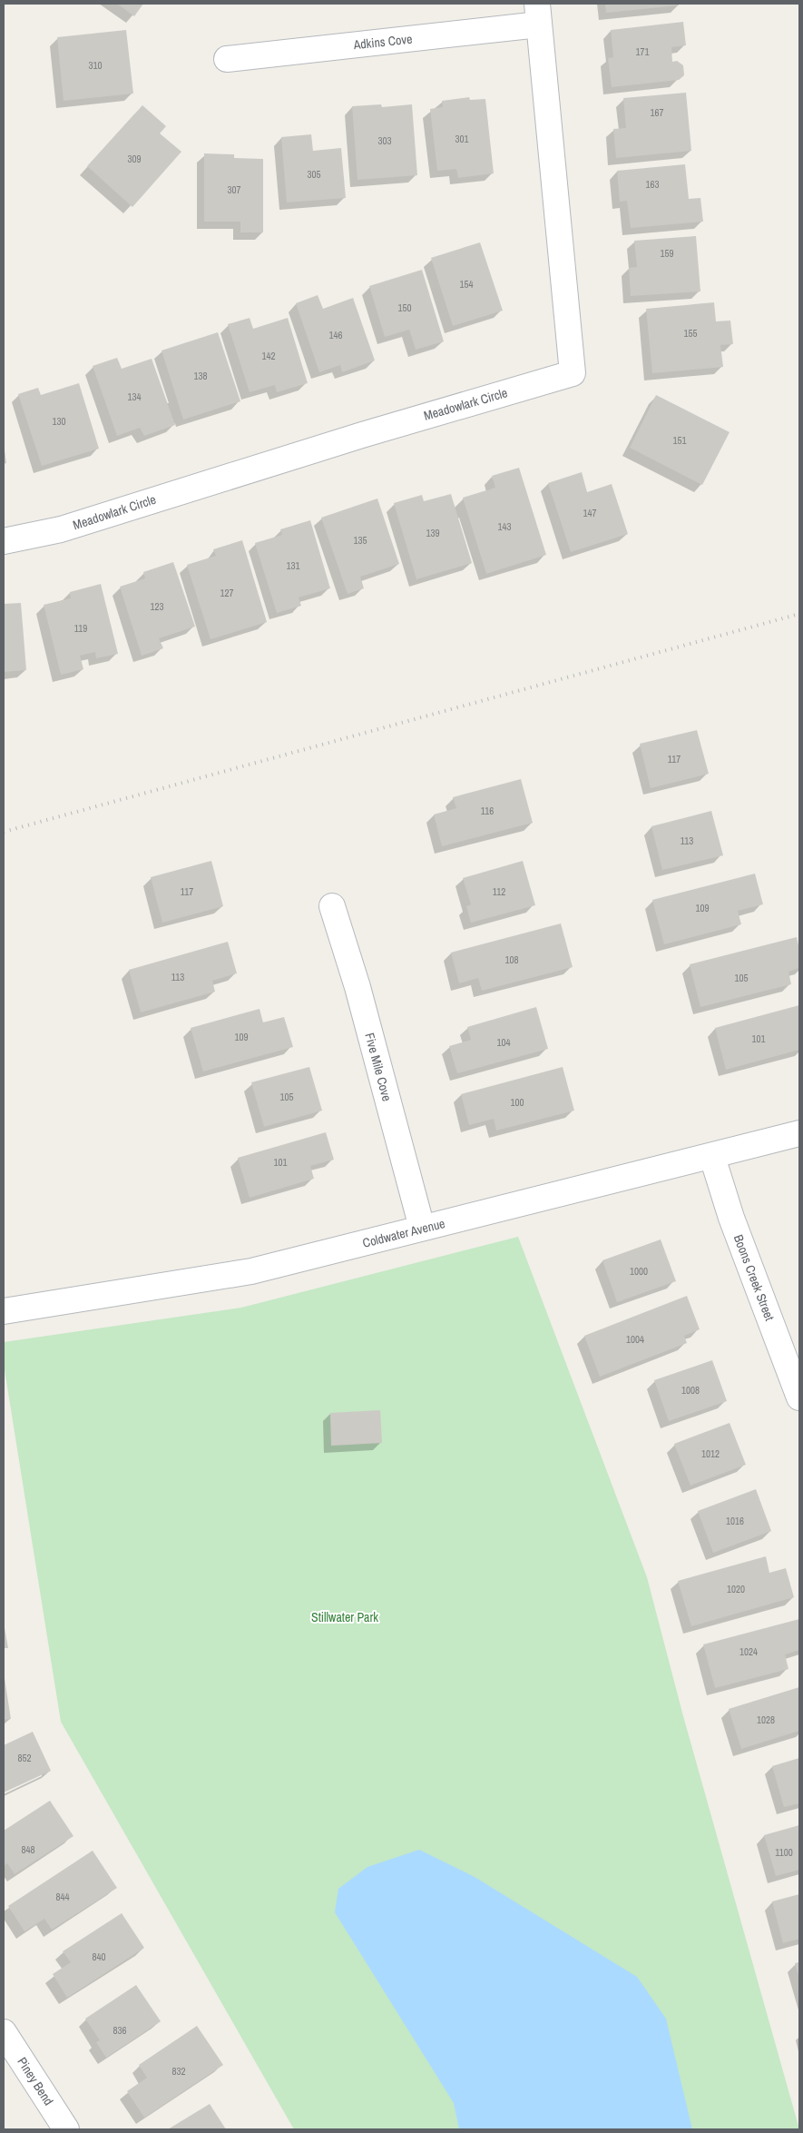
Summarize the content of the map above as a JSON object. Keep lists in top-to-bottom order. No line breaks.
{"streets":{"street":["Adkins Cove","Meadowlark Circle","Five Mile Cove","Coldwater Avenue","Boons Creek Street","Piney Bend"]},"crossings":[["Adkins Cove","Meadowlark Circle"],["Five Mile Cove","Coldwater Avenue"],["Coldwater Avenue","Boons Creek Street"]],"parks":["Stillwater Park"],"house_numbers":["171","310","167","301","303","309","305","163","307","159","154","150","155","146","142","138","134","130","151","147","143","139","135","131","127","123","119","117","116","113","117","112","109","108","113","105","109","101","104","105","100","101","1000","1004","1008","1012","1016","1020","1024","1028","852","848","1100","844","840","836","832"]}
